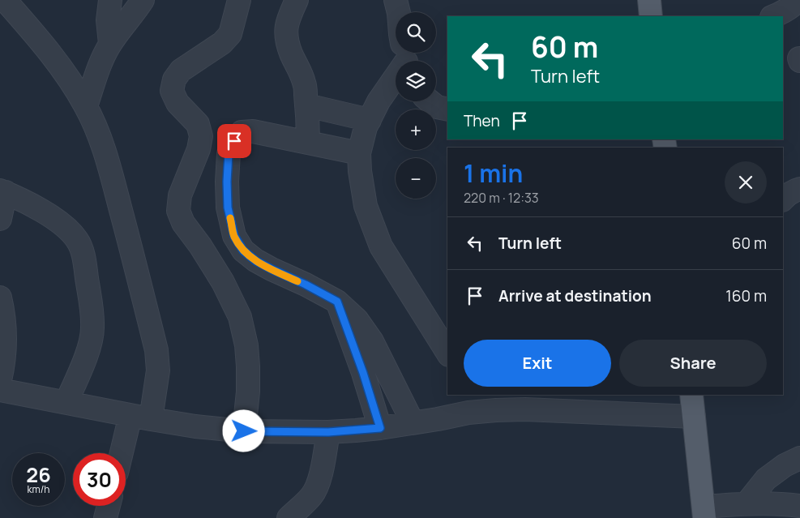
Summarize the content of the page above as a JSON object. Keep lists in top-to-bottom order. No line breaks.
{"page":{"map_buttons":["+","−"],"turn":["60 m","Turn left"],"then":"Then","heading":["1 min","220 m · 12:33"],"list":[{"name":"Turn left","value":"60 m"},{"name":"Arrive at destination","value":"160 m"}],"buttons":["Exit","Share"],"speed":"26 km/h","limit":"30"}}
